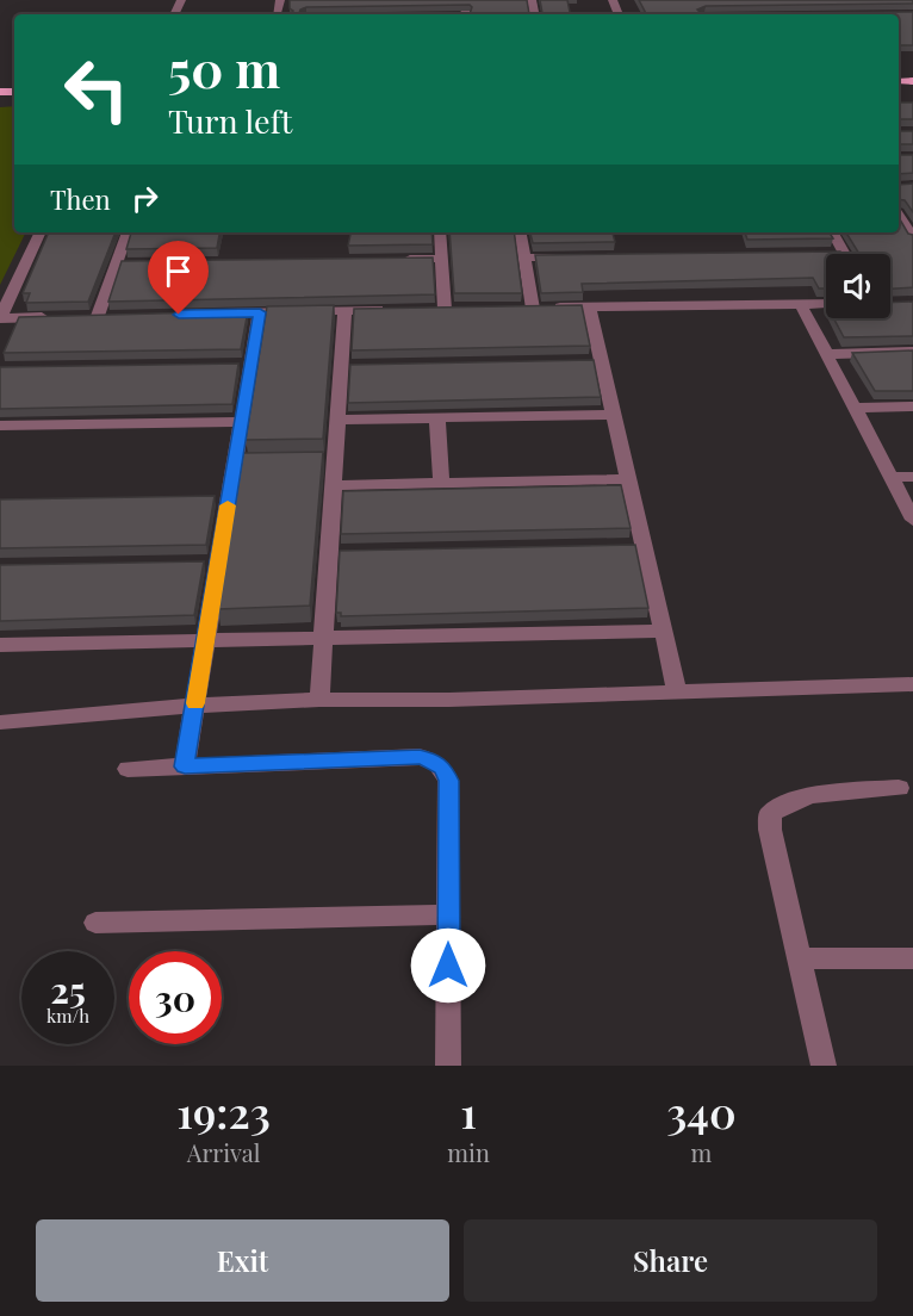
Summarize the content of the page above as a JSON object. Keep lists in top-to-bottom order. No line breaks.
{"page":{"turn":["50 m","Turn left"],"then":"Then","speed":"25 km/h","limit":"30","eta":["19:23","Arrival","1","min","340","m"],"buttons":["Exit","Share"]}}
